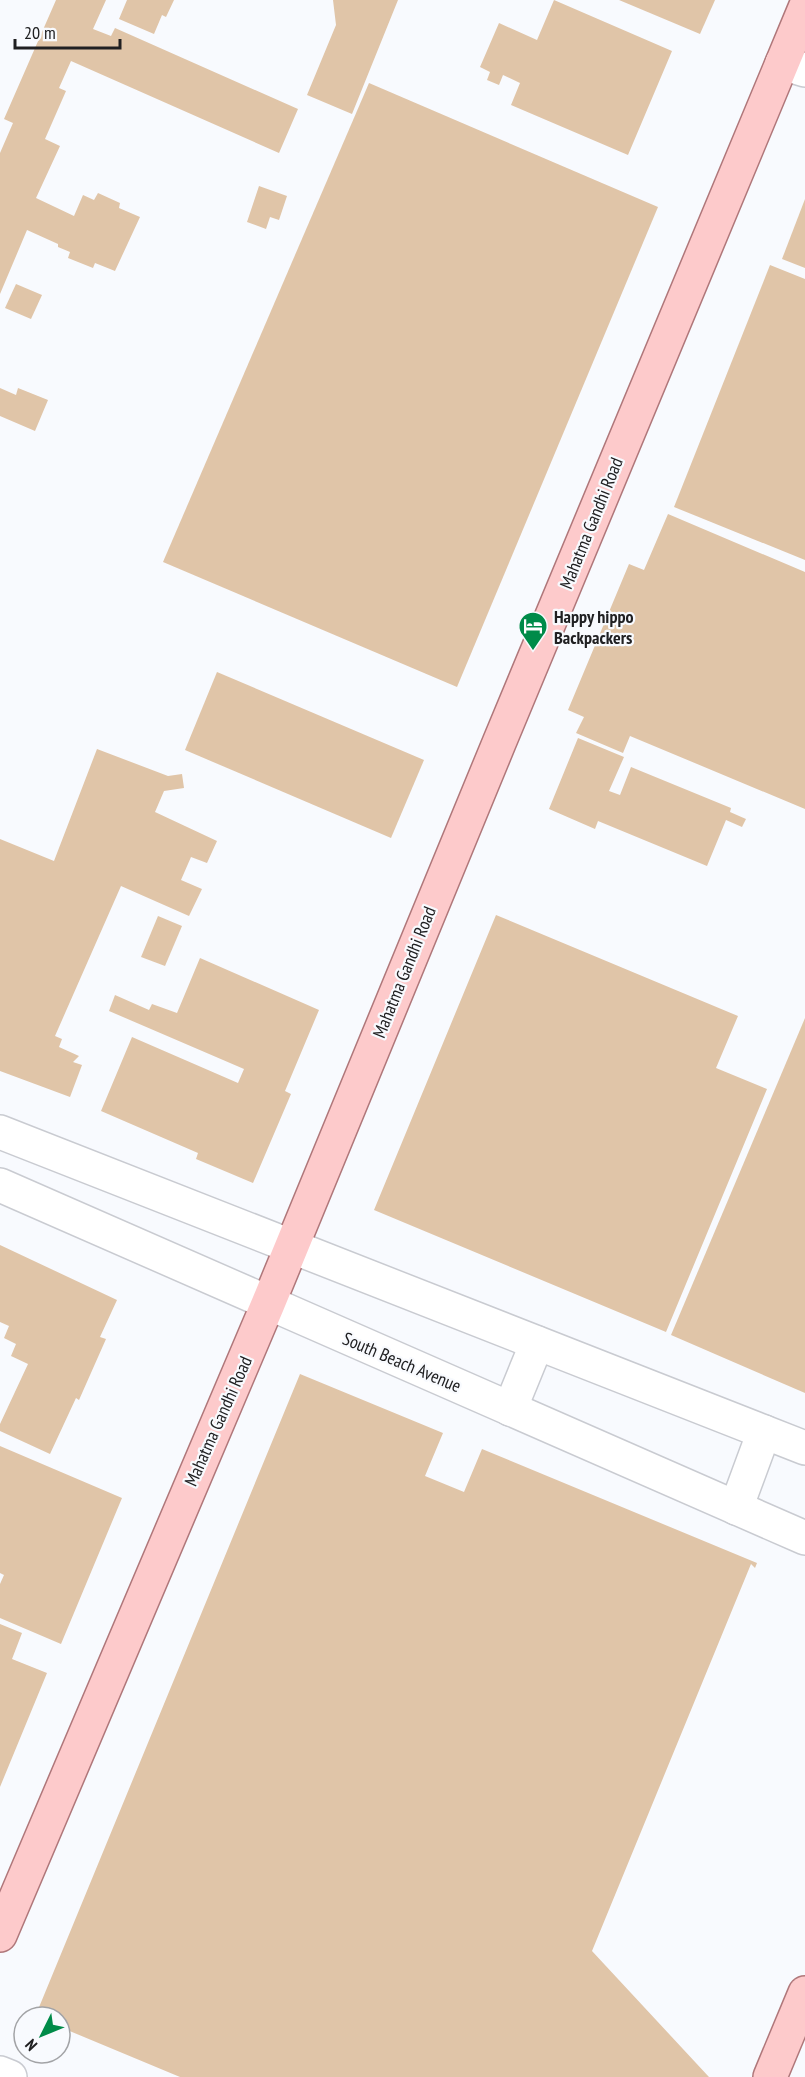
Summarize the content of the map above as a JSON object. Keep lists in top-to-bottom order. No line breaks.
{"streets":{"main road":["Mahatma Gandhi Road"],"street":["South Beach Avenue"]},"crossings":[["Mahatma Gandhi Road","South Beach Avenue"]],"places":{"hotel":["Happy hippo Backpackers"]},"scale_bar":"20 m","north":"bottom left"}
